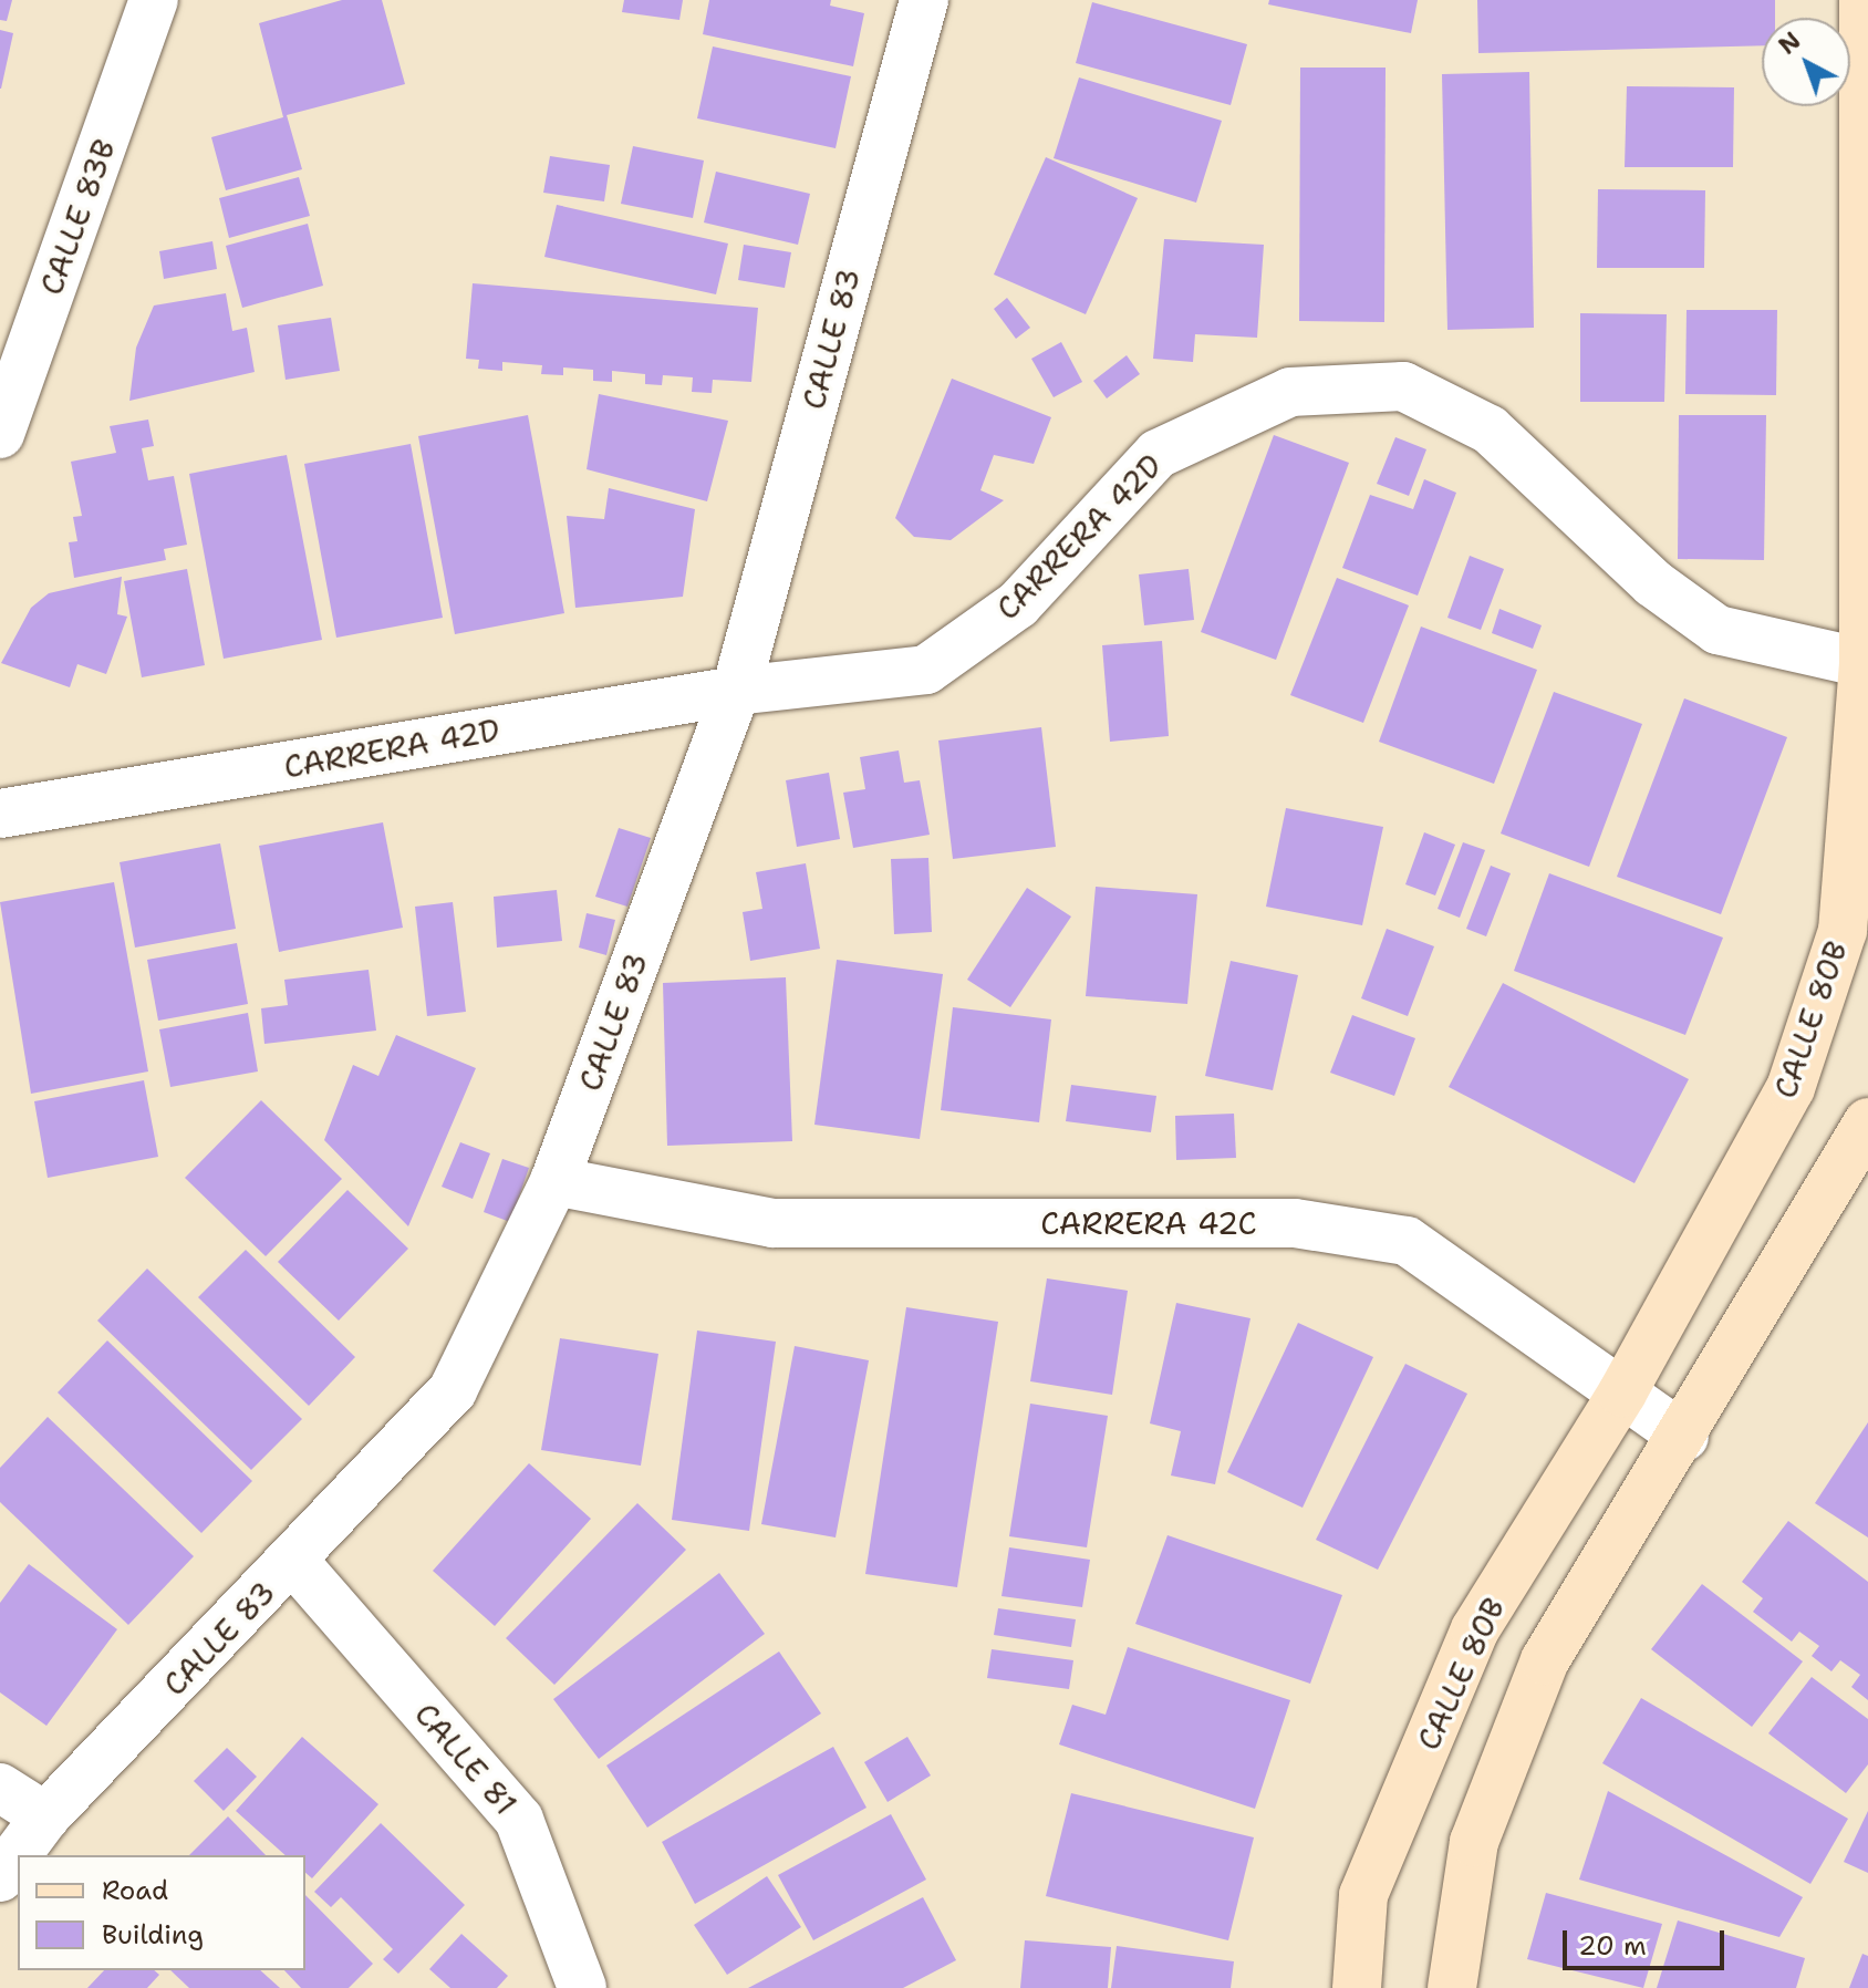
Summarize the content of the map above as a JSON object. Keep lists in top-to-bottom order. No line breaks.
{"streets":{"main road":["CALLE 80B"],"street":["CALLE 83B","CALLE 83","CARRERA 42D","CARRERA 42C","CALLE 81"]},"crossings":[["CALLE 83","CARRERA 42D"],["CALLE 83","CARRERA 42C"],["CALLE 83","CALLE 81"],["CARRERA 42D","CALLE 80B"],["CALLE 80B","CARRERA 42C"]],"legend":["Road","Building"],"scale_bar":"20 m","north":"top left"}
